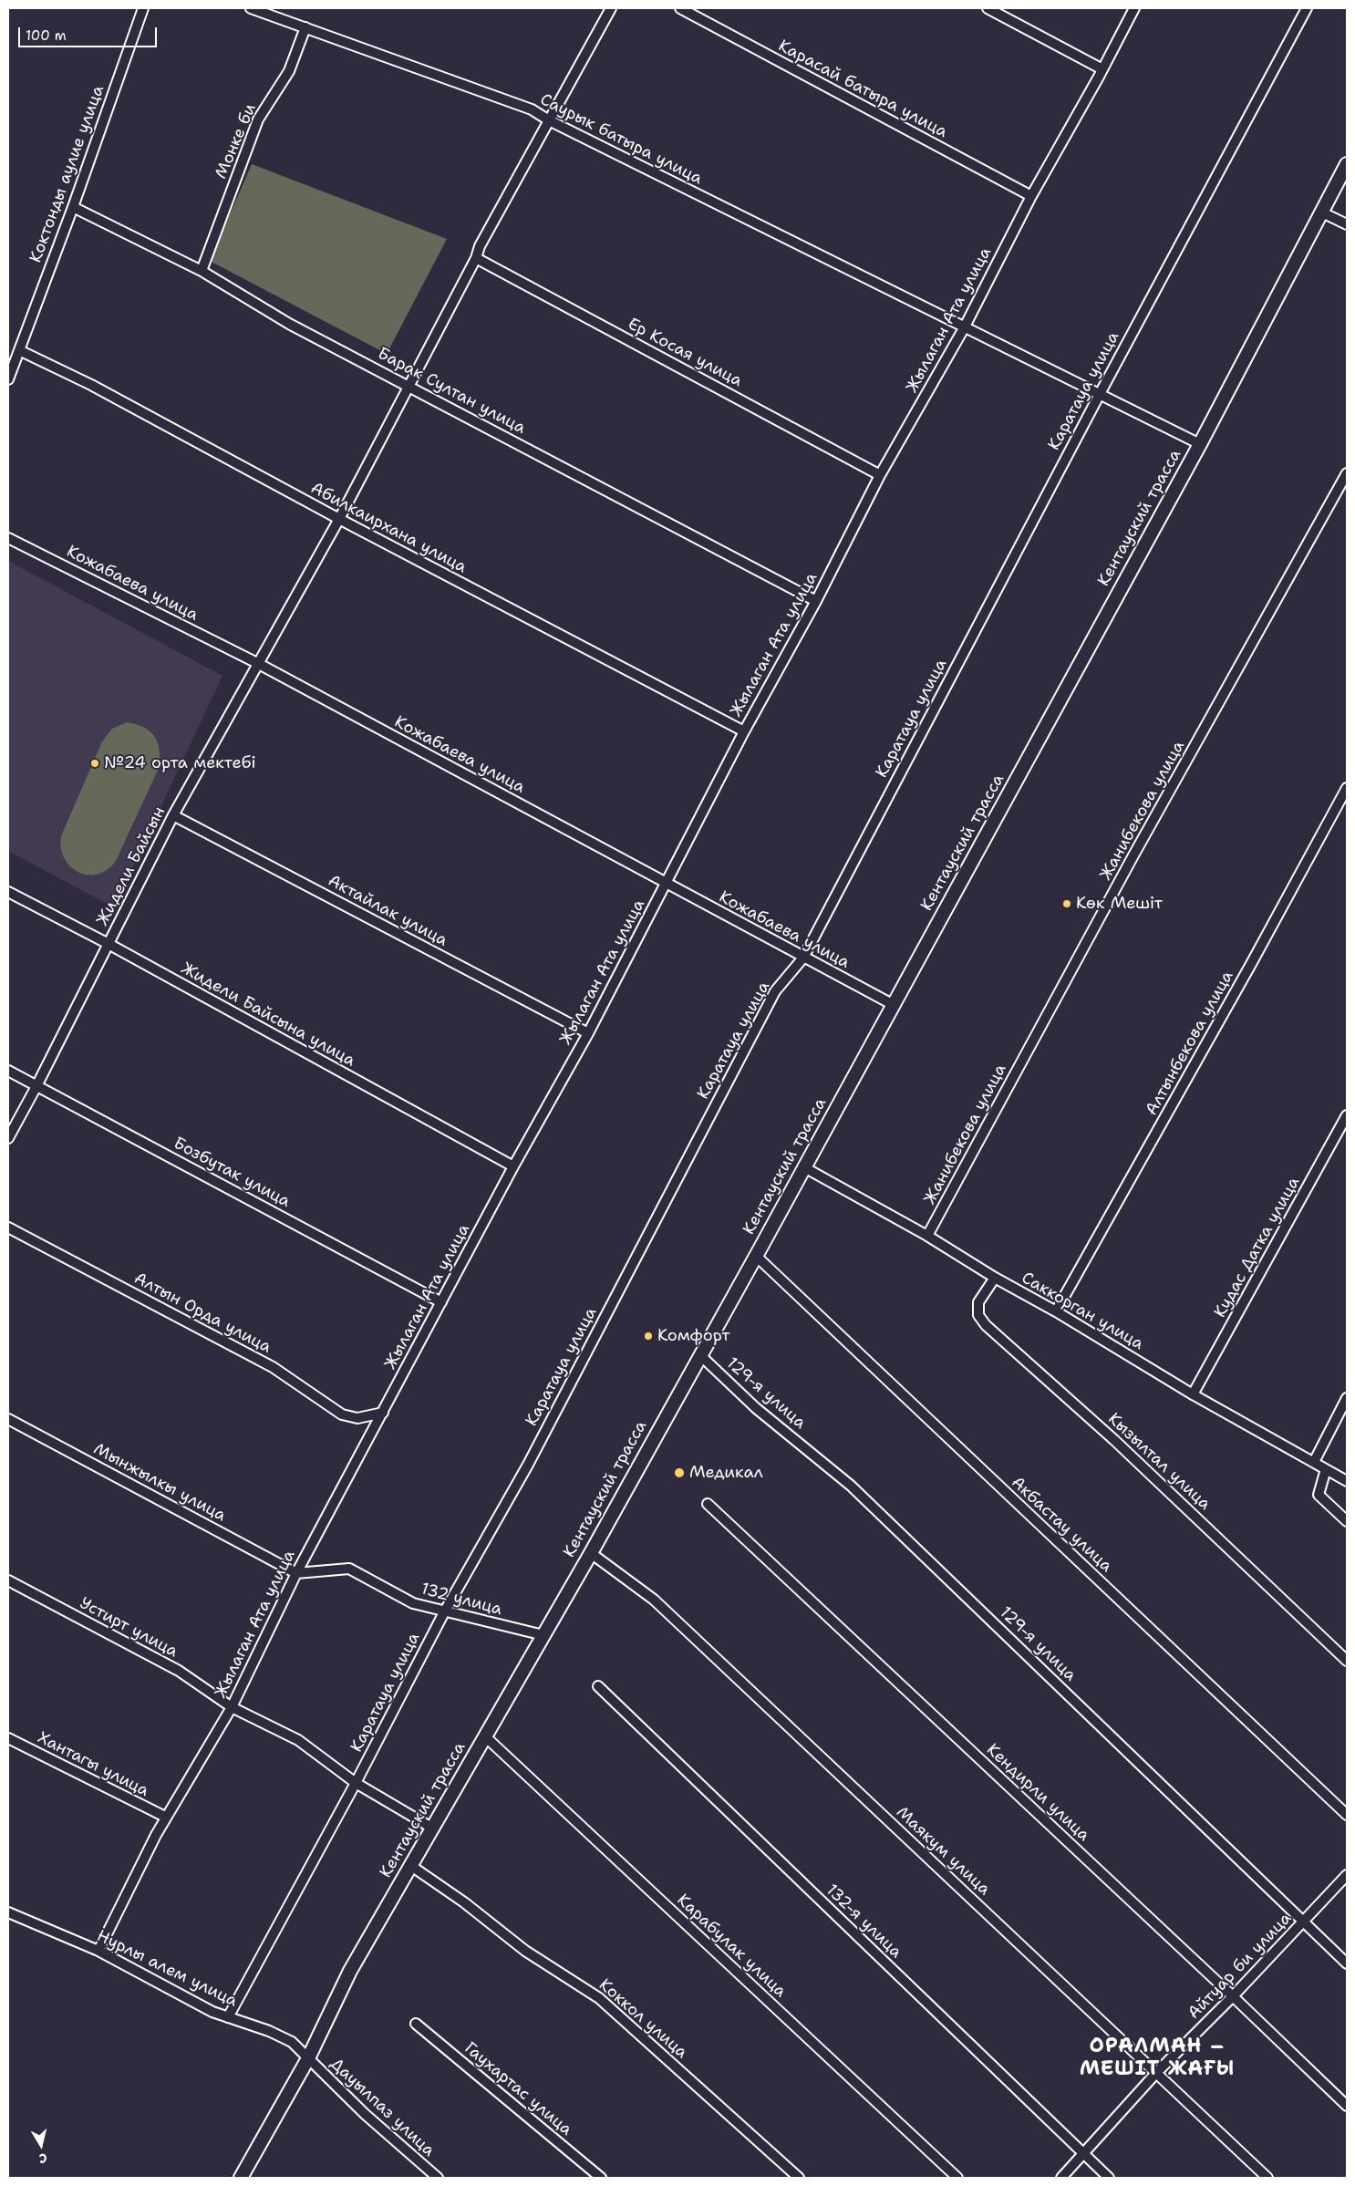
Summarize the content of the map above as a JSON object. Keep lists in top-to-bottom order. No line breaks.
{"streets":{"main road":["Кентауский трасса"],"street":["Карасай батыра улица","Саурык батыра улица","Монке би","Коктонды аулие улица","Жылаган Ата улица","Ер Косая улица","Барак Султан улица","Каратауа улица","Абилкаирхана улица","Кожабаева улица","Жанибекова улица","Жидели Байсын","Актайлак улица","Жидели Байсына улица","Алтынбекова улица","Бозбутак улица","Кудас Датка улица","Саккорган улица","Алтын Орда улица","129-я улица","Кызылтал улица","Мынжылкы улица","Акбастау улица","132 улица","Устирт улица","Хантагы улица","Кендирли улица","Маякум улица","132-я улица","Карабулак улица","Айтуар би улица","Нурлы алем улица","Коккол улица","Гаухартас улица","Дауылпаз улица"]},"crossings":[["Карасай батыра улица","Жылаган Ата улица"],["Саурык батыра улица","Монке би"],["Саурык батыра улица","Жылаган Ата улица"],["Саурык батыра улица","Каратауа улица"],["Саурык батыра улица","Кентауский трасса"],["Саурык батыра улица","Жидели Байсын"],["Монке би","Барак Султан улица"],["Коктонды аулие улица","Барак Султан улица"],["Коктонды аулие улица","Абилкаирхана улица"],["Жылаган Ата улица","Ер Косая улица"],["Жылаган Ата улица","Барак Султан улица"],["Жылаган Ата улица","Абилкаирхана улица"],["Жылаган Ата улица","Кожабаева улица"],["Жылаган Ата улица","Актайлак улица"],["Жылаган Ата улица","Жидели Байсына улица"],["Жылаган Ата улица","Бозбутак улица"],["Жылаган Ата улица","Алтын Орда улица"],["Жылаган Ата улица","Мынжылкы улица"],["Жылаган Ата улица","132 улица"],["Жылаган Ата улица","Устирт улица"],["Жылаган Ата улица","Хантагы улица"],["Жылаган Ата улица","Нурлы алем улица"],["Ер Косая улица","Жидели Байсын"],["Барак Султан улица","Жидели Байсын"],["Каратауа улица","Кожабаева улица"],["Каратауа улица","132 улица"],["Каратауа улица","Устирт улица"],["Каратауа улица","Нурлы алем улица"],["Кентауский трасса","Кожабаева улица"],["Кентауский трасса","Саккорган улица"],["Кентауский трасса","129-я улица"],["Кентауский трасса","Акбастау улица"],["Кентауский трасса","132 улица"],["Кентауский трасса","Устирт улица"],["Кентауский трасса","Маякум улица"],["Кентауский трасса","Карабулак улица"],["Кентауский трасса","Нурлы алем улица"],["Кентауский трасса","Коккол улица"],["Кентауский трасса","Дауылпаз улица"],["Абилкаирхана улица","Жидели Байсын"],["Кожабаева улица","Жидели Байсын"],["Жанибекова улица","Саккорган улица"],["Жидели Байсын","Актайлак улица"],["Жидели Байсын","Жидели Байсына улица"],["Жидели Байсын","Бозбутак улица"],["Алтынбекова улица","Саккорган улица"],["Кудас Датка улица","Саккорган улица"],["Саккорган улица","Кызылтал улица"],["129-я улица","Айтуар би улица"],["Мынжылкы улица","132 улица"],["Кендирли улица","Айтуар би улица"],["Маякум улица","Айтуар би улица"],["132-я улица","Айтуар би улица"],["Нурлы алем улица","Дауылпаз улица"]],"districts":["ОРАЛМАН – МЕШІТ ЖАҒЫ"],"places":["№24 орта мектебі","Көк Мешіт","Комфорт","Медикал"],"scale_bar":"100 m","north":"bottom"}
